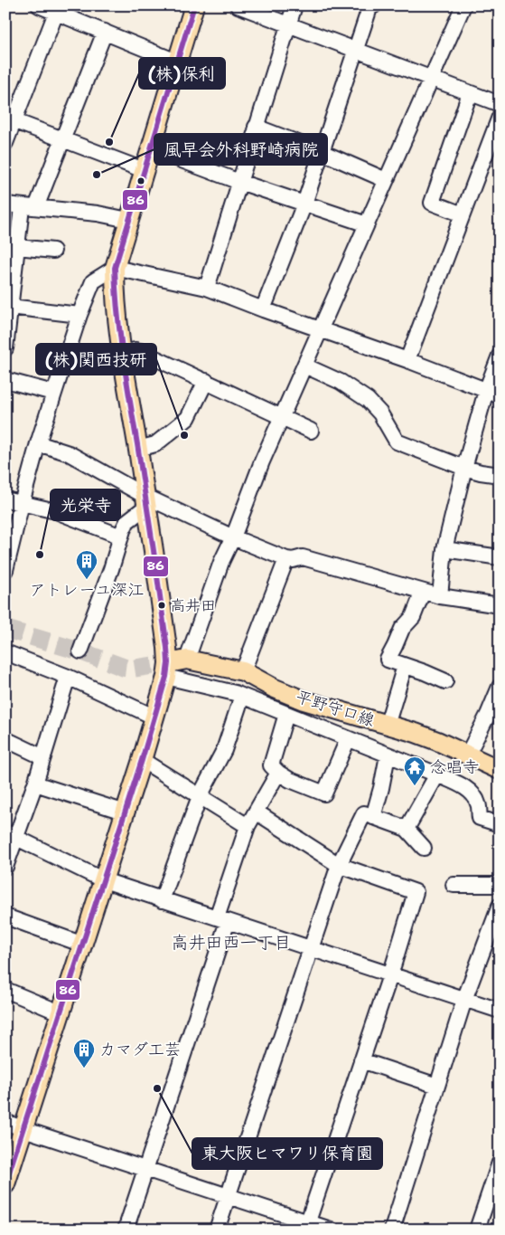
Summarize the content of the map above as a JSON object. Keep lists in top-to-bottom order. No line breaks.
{"streets":{"main road":["平野守口線"]},"districts":["高井田西一丁目"],"places":{"other":["(株)保利","風早会外科野崎病院","(株)関西技研","光栄寺","高井田","東大阪ヒマワリ保育園"],"building":["アトレーユ深江","カマダ工芸"],"temple":["念唱寺"]},"lines":["transit line 86"]}
